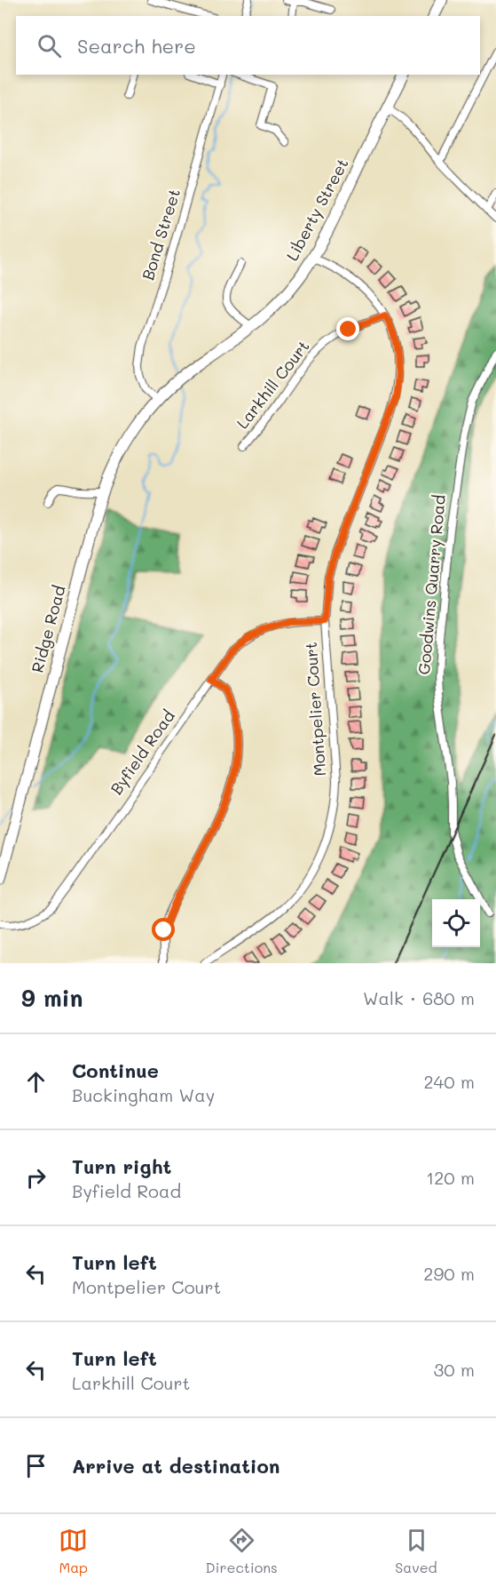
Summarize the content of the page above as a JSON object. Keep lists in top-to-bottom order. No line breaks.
{"streets":{"highway":["Liberty Street","Ridge Road"],"street":["Bond Street","Larkhill Court","Goodwins Quarry Road","Montpelier Court","Byfield Road"]},"crossings":[["Liberty Street","Bond Street"],["Liberty Street","Ridge Road"],["Liberty Street","Montpelier Court"],["Bond Street","Ridge Road"],["Larkhill Court","Montpelier Court"],["Montpelier Court","Byfield Road"]],"page":{"search":"Search here","heading":["9 min","Walk · 680 m"],"list":[["Continue","Buckingham Way","240 m"],["Turn right","Byfield Road","120 m"],["Turn left","Montpelier Court","290 m"],["Turn left","Larkhill Court","30 m"],"Arrive at destination"],"nav":["Map","Directions","Saved"]}}
